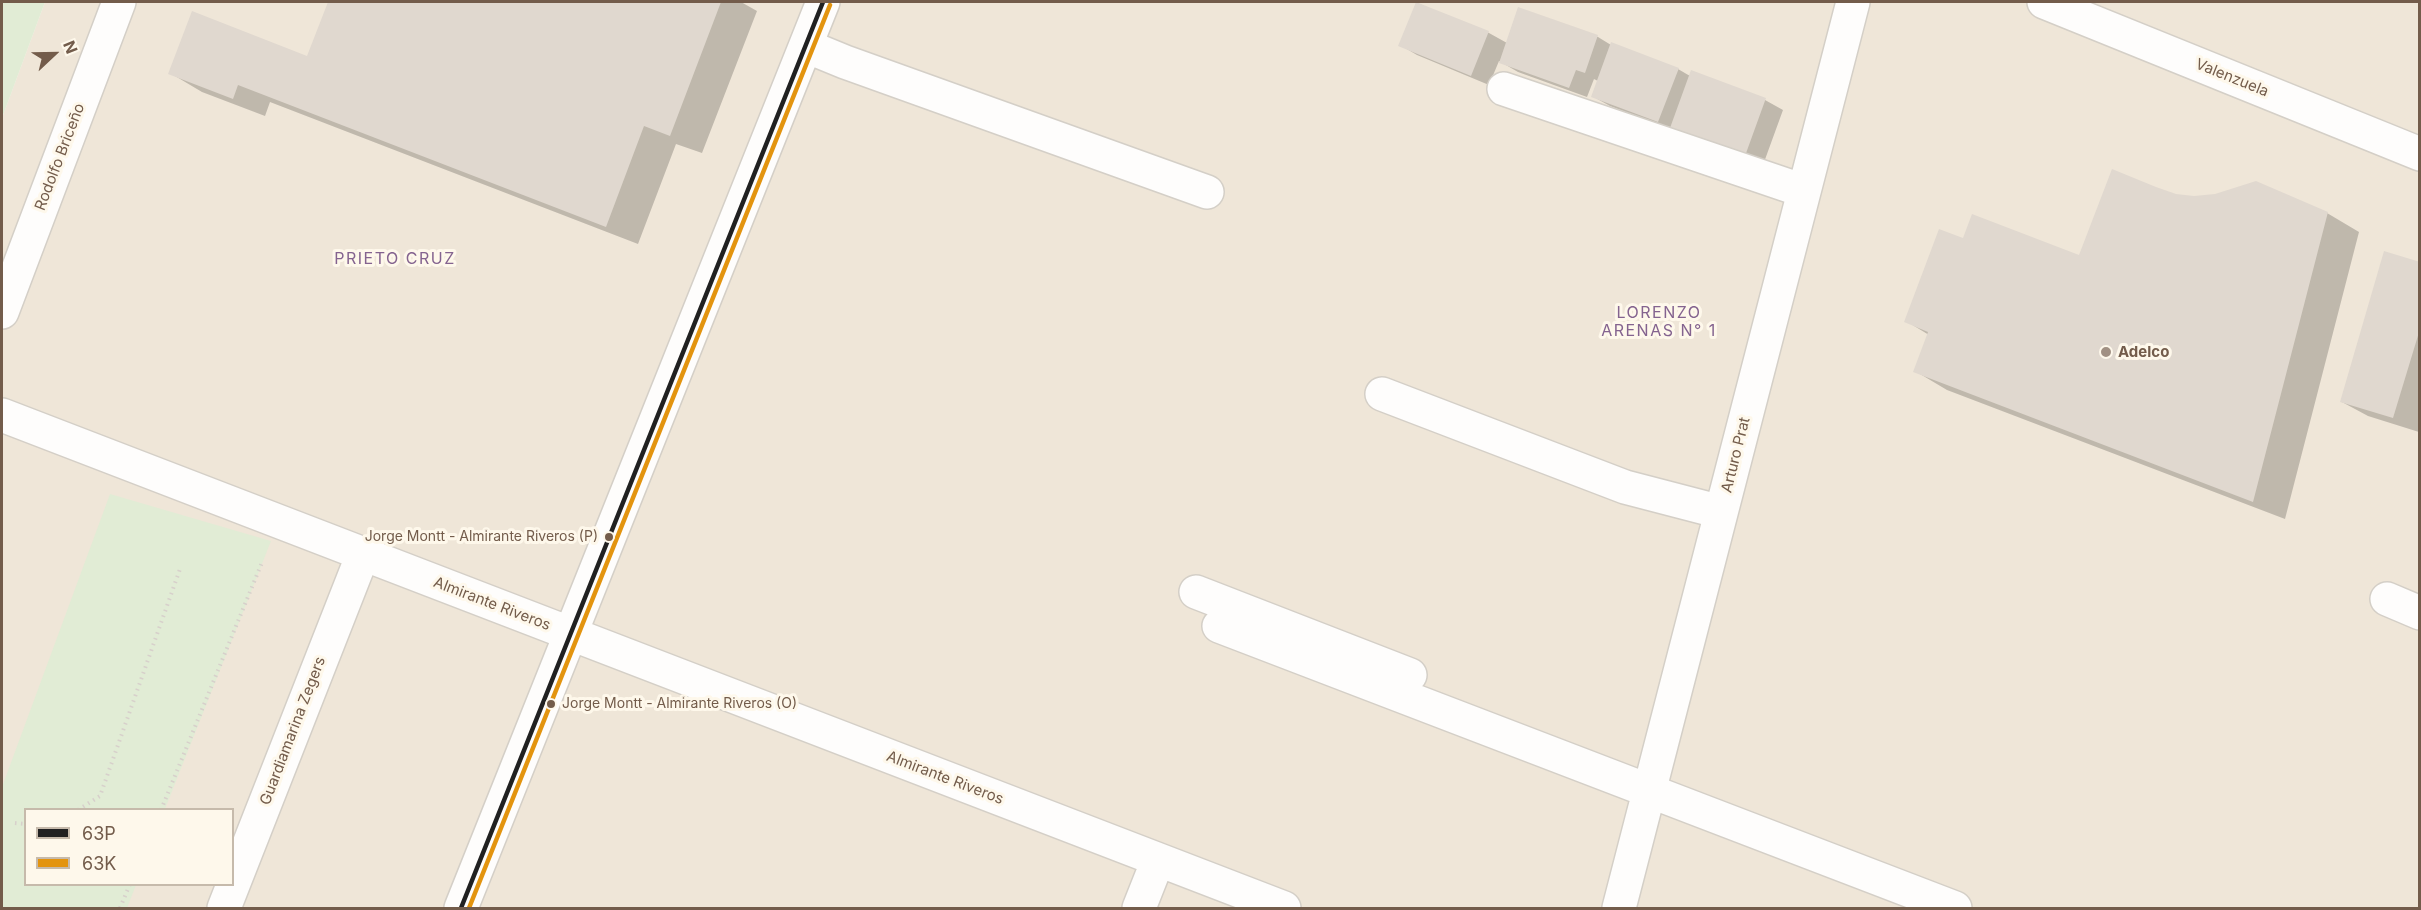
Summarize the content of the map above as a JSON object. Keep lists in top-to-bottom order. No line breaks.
{"streets":{"street":["Valenzuela","Rodolfo Briceño","Arturo Prat","Almirante Riveros","Guardiamarina Zegers"]},"crossings":[["Almirante Riveros","Guardiamarina Zegers"]],"districts":["PRIETO CRUZ","LORENZO ARENAS N° 1"],"places":["Adelco","Jorge Montt - Almirante Riveros (P)","Jorge Montt - Almirante Riveros (O)"],"lines":["transit line 63P","transit line 63K"],"legend":["63P","63K"],"north":"right"}
